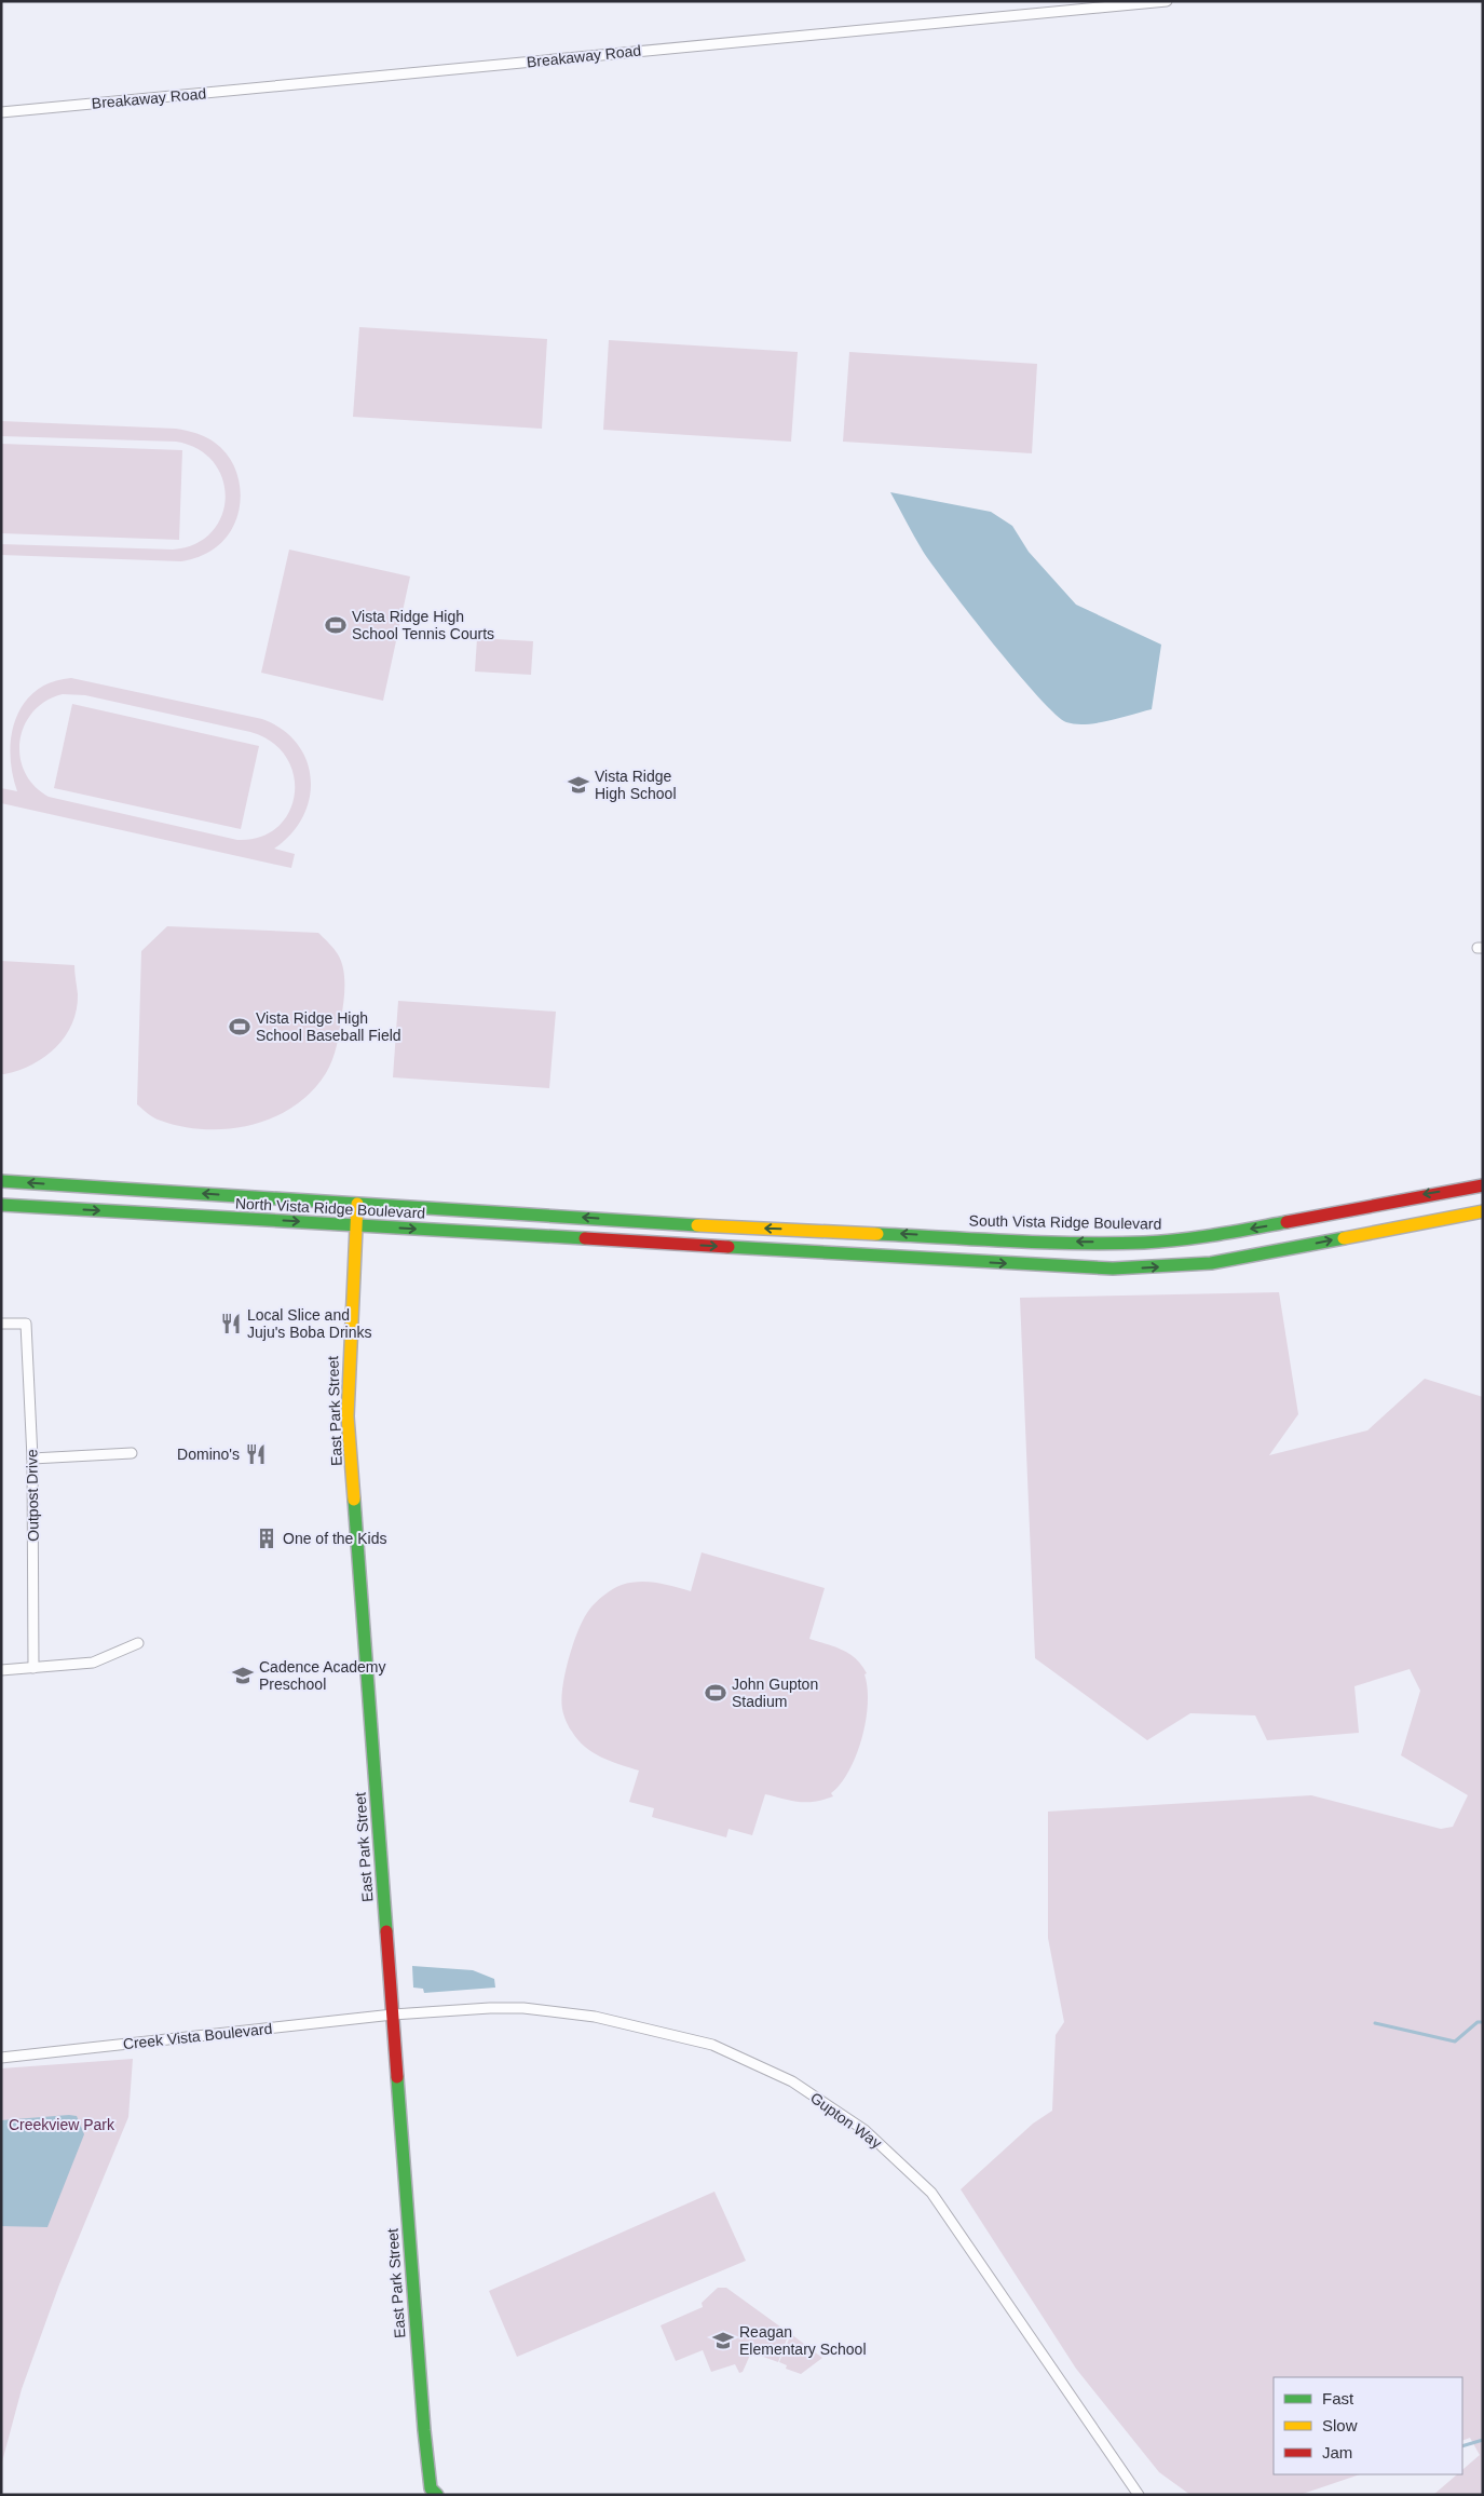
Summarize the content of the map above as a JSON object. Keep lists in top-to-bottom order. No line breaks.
{"streets":{"street":["Breakaway Road","North Vista Ridge Boulevard","South Vista Ridge Boulevard","East Park Street","Outpost Drive","Creek Vista Boulevard","Gupton Way"]},"crossings":[["North Vista Ridge Boulevard","South Vista Ridge Boulevard"],["North Vista Ridge Boulevard","East Park Street"],["East Park Street","Creek Vista Boulevard"],["East Park Street","Gupton Way"],["Creek Vista Boulevard","Gupton Way"]],"one_way":["South Vista Ridge Boulevard"],"parks":["Creekview Park"],"places":{"sports":["Vista Ridge High School Tennis Courts","Vista Ridge High School Baseball Field","John Gupton Stadium"],"school or university":["Vista Ridge High School","Cadence Academy Preschool","Reagan Elementary School"],"restaurant":["Local Slice and Juju's Boba Drinks","Domino's"],"building":["One of the Kids"]},"legend":["Fast","Slow","Jam"]}
